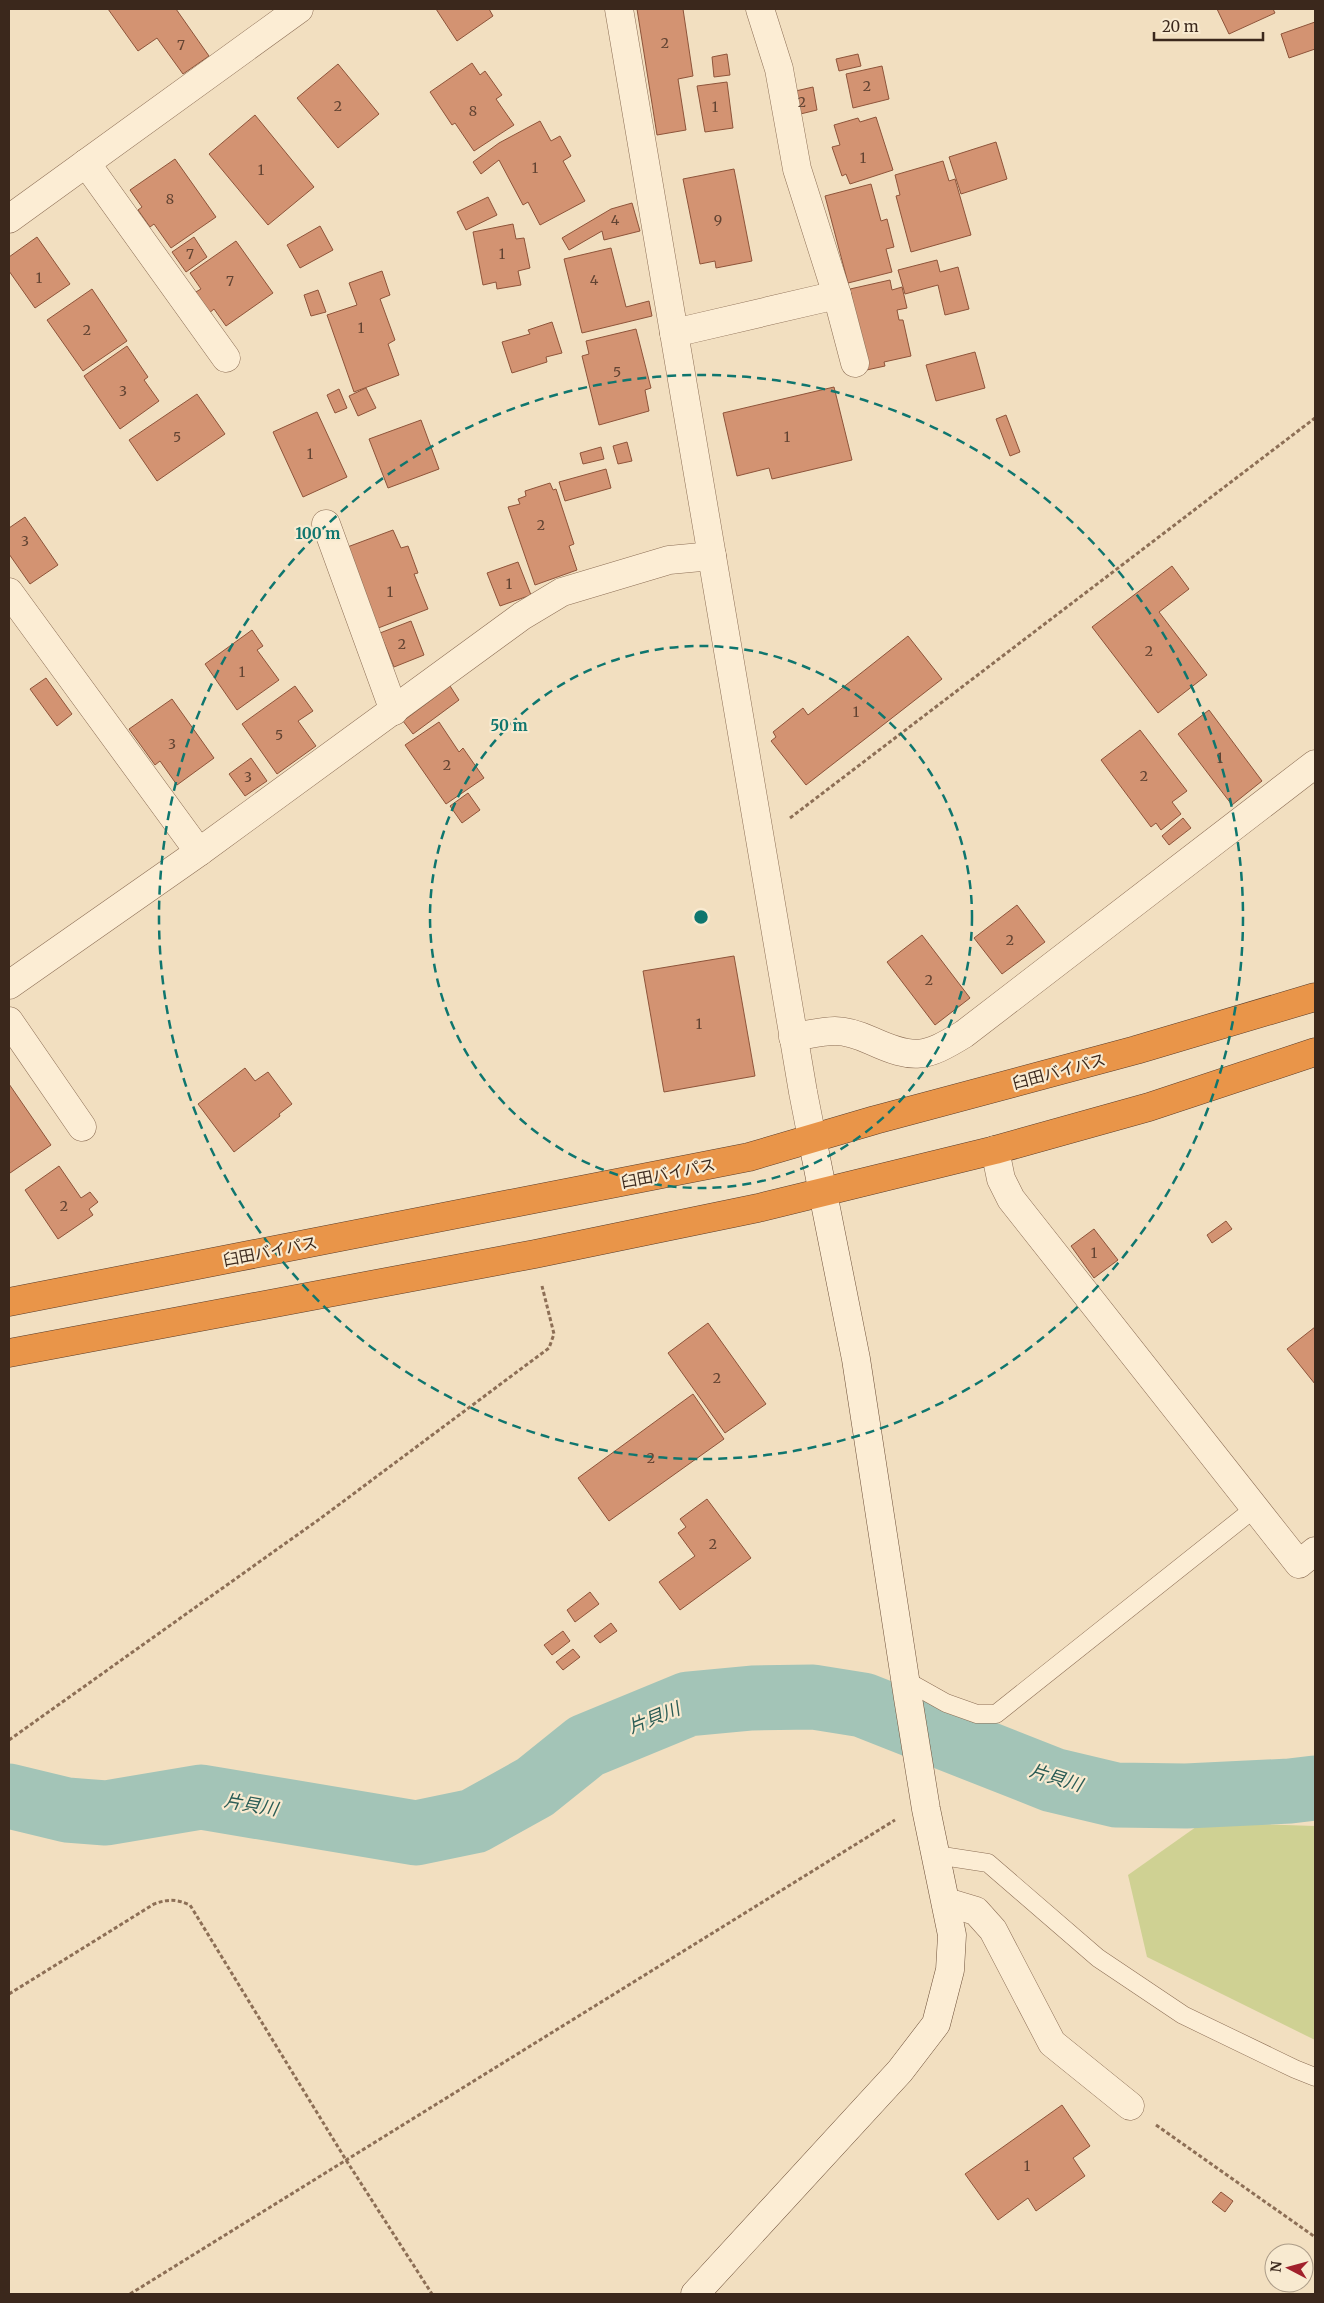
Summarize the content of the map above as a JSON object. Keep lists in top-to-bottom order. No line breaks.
{"streets":{"highway":["臼田バイパス"]},"water":["片貝川"],"house_numbers":["2","7","2","2","2","1","8","1","1","1","8","4","9","7","1","1","4","7","1","2","5","3","5","1","1","2","3","1","1","2","2","1","1","5","3","1","2","2","3","2","2","1","2","1","2","2","2","1"],"scale_bar":"20 m","north":"left","rings":["100 m","50 m"]}
